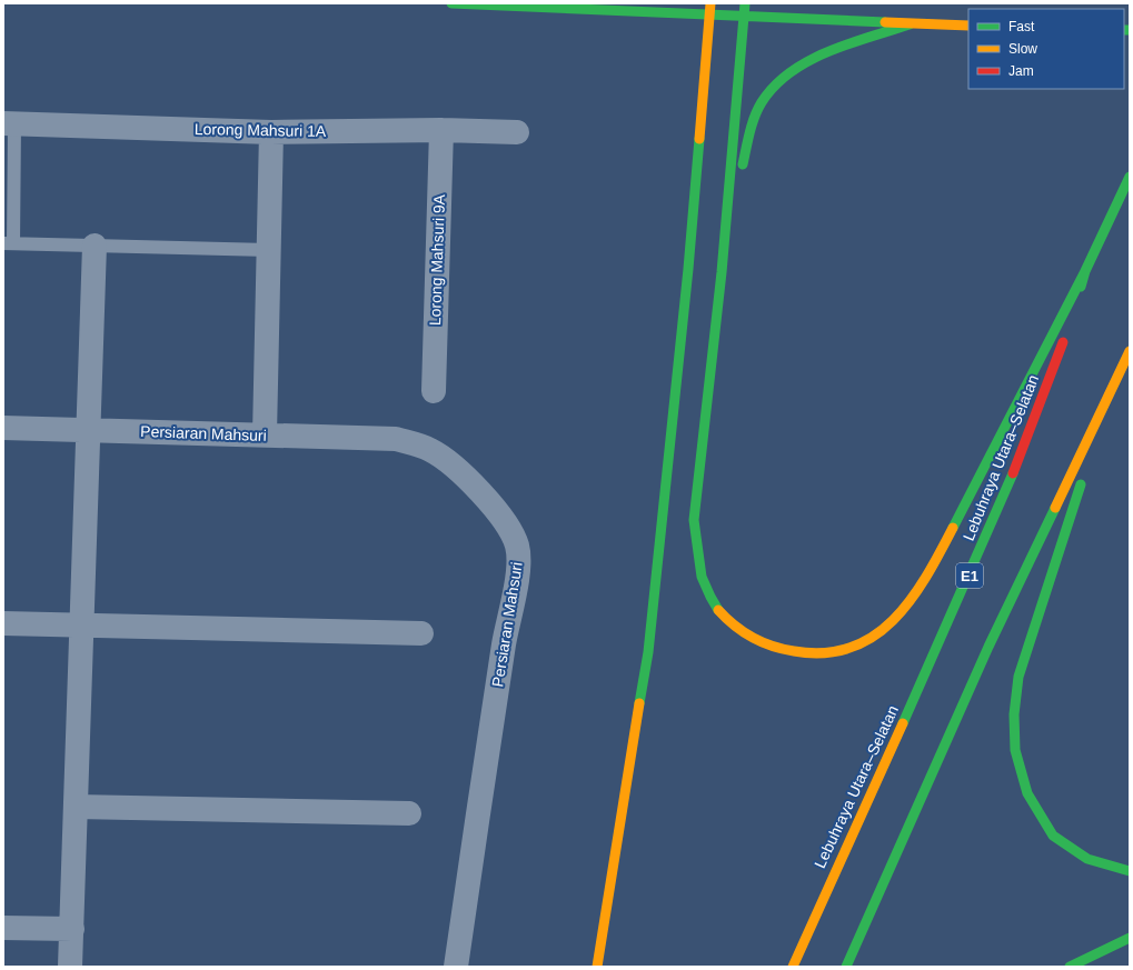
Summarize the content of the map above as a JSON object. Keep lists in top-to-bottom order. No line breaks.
{"streets":{"main road":["Lebuhraya Utara–Selatan","E1"],"street":["Lorong Mahsuri 1A","Lorong Mahsuri 9A","Persiaran Mahsuri"]},"crossings":[["Lorong Mahsuri 1A","Lorong Mahsuri 9A"]],"legend":["Fast","Slow","Jam"]}
